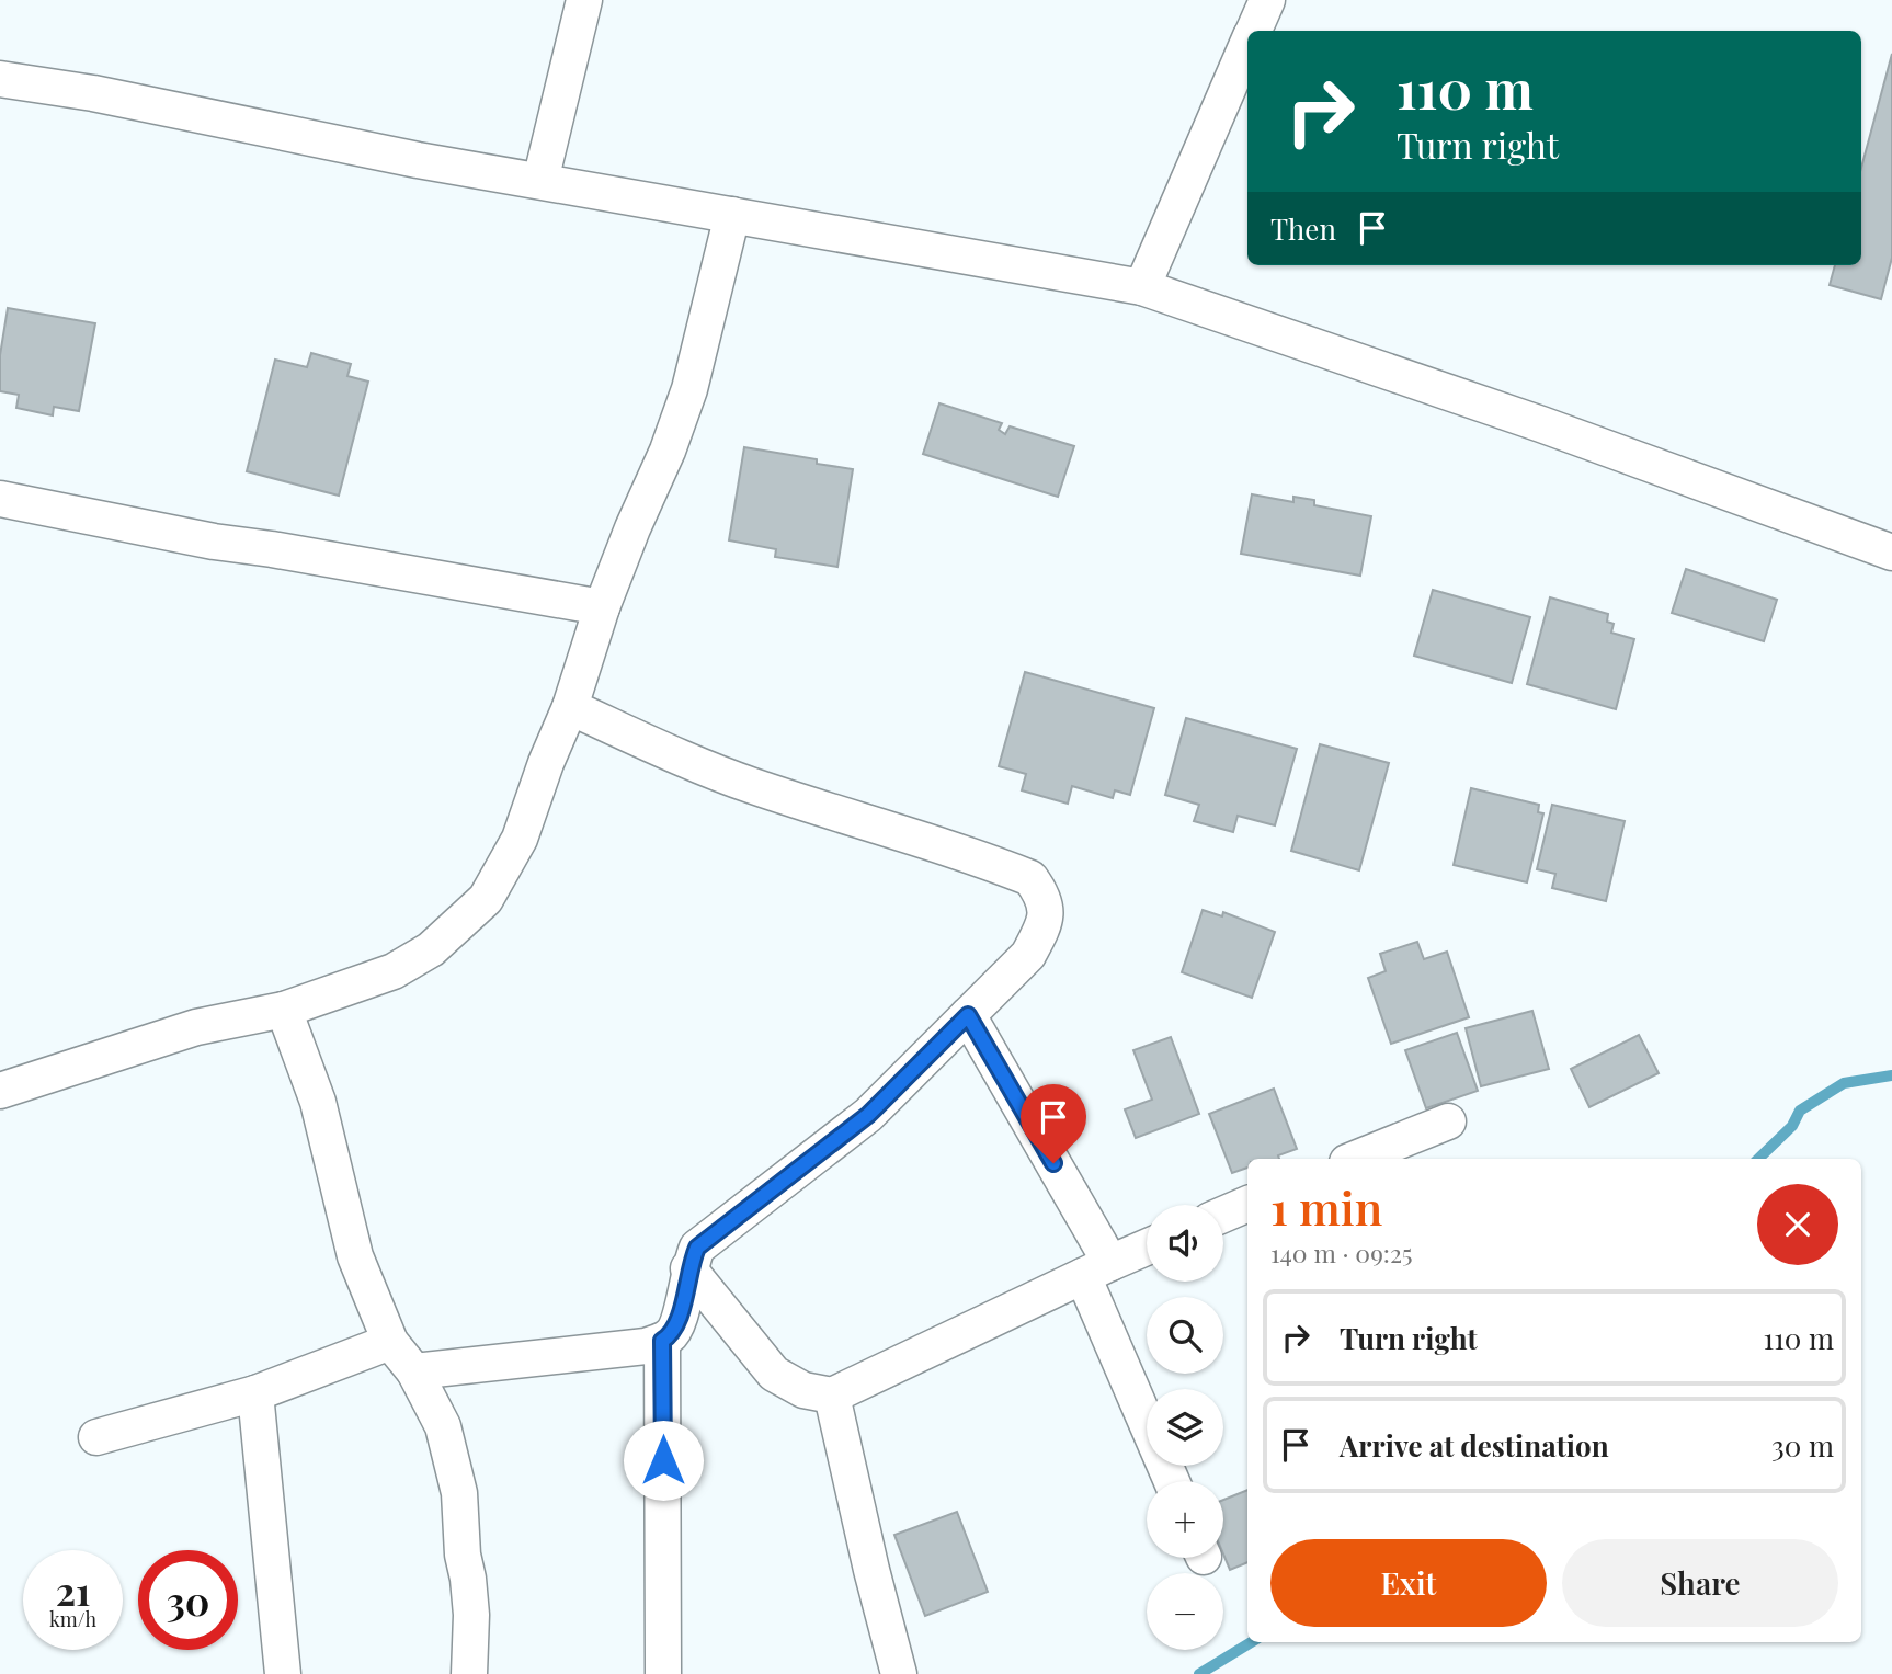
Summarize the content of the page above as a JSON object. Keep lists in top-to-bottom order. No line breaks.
{"page":{"turn":["110 m","Turn right"],"then":"Then","heading":["1 min","140 m · 09:25"],"map_buttons":["+","−"],"list":[{"name":"Turn right","value":"110 m"},{"name":"Arrive at destination","value":"30 m"}],"buttons":["Exit","Share"],"speed":"21 km/h","limit":"30"}}
